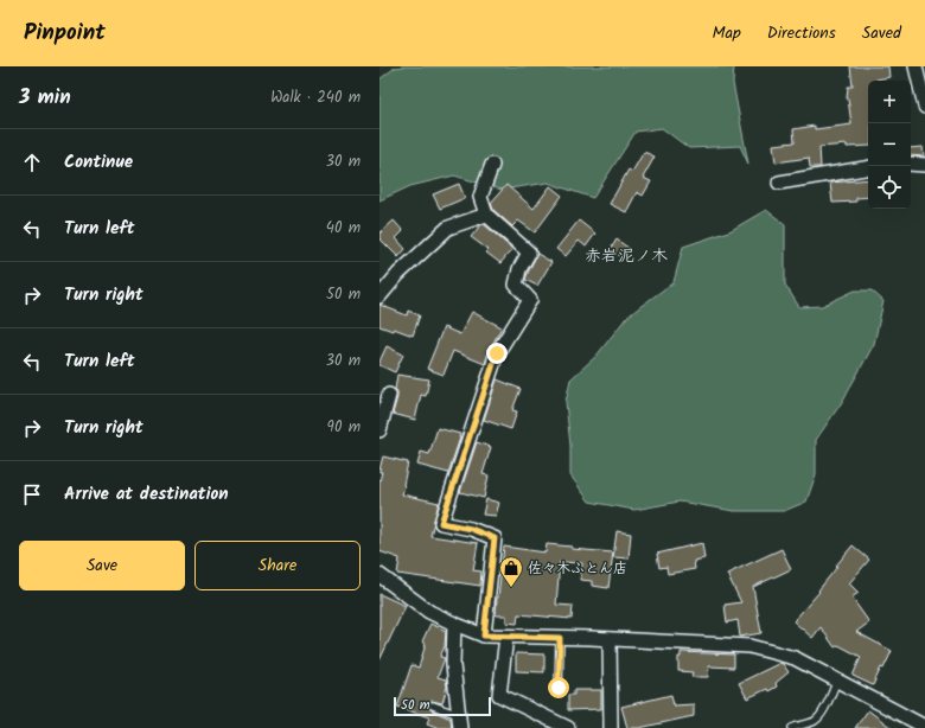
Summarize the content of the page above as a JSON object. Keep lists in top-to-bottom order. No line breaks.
{"districts":["赤岩泥ノ木"],"places":{"shop":["佐々木ふとん店"]},"scale_bar":"50 m","page":{"header":"Pinpoint","nav":["Map","Directions","Saved"],"heading":["3 min","Walk · 240 m"],"map_buttons":["+","−"],"list":[["Continue","30 m"],["Turn left","40 m"],["Turn right","50 m"],["Turn left","30 m"],["Turn right","90 m"],"Arrive at destination"],"buttons":["Save","Share"],"scale":"50 m"}}
